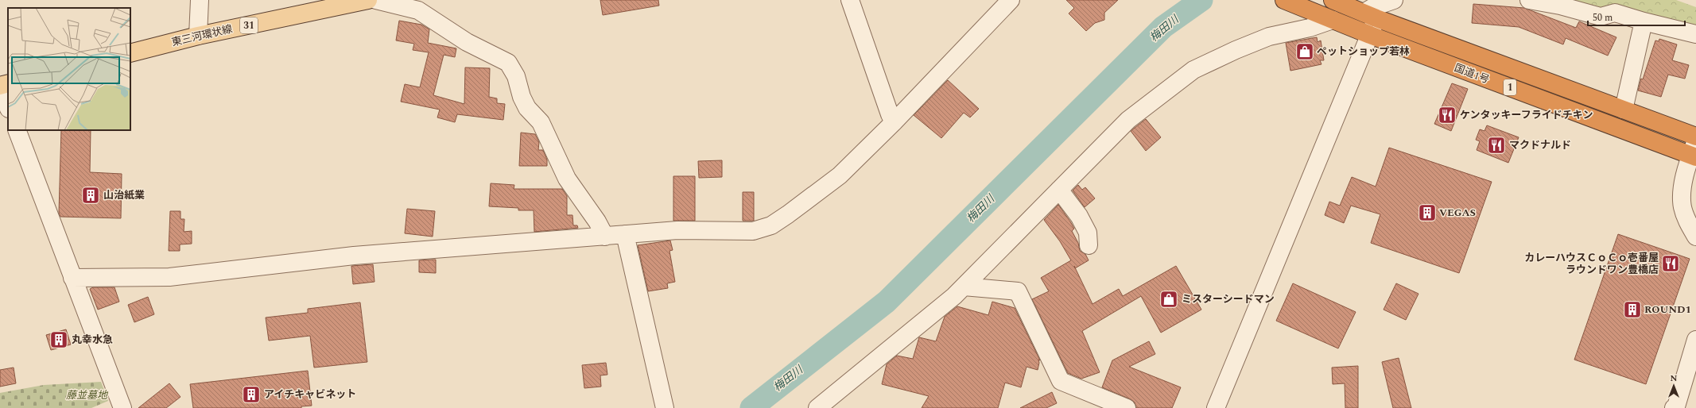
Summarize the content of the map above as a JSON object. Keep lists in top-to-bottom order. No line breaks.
{"streets":{"highway":["国道1号","1"],"main road":["31","東三河環状線"]},"water":["梅田川"],"parks":["藤並墓地"],"places":{"shop":["ペットショップ若林","ミスターシードマン"],"restaurant":["ケンタッキーフライドチキン","マクドナルド","カレーハウスＣｏＣｏ壱番屋 ラウンドワン豊橋店"],"building":["山治紙業","VEGAS","ROUND1","丸幸水急","アイチキャビネット"]},"scale_bar":"50 m","north":"top"}
